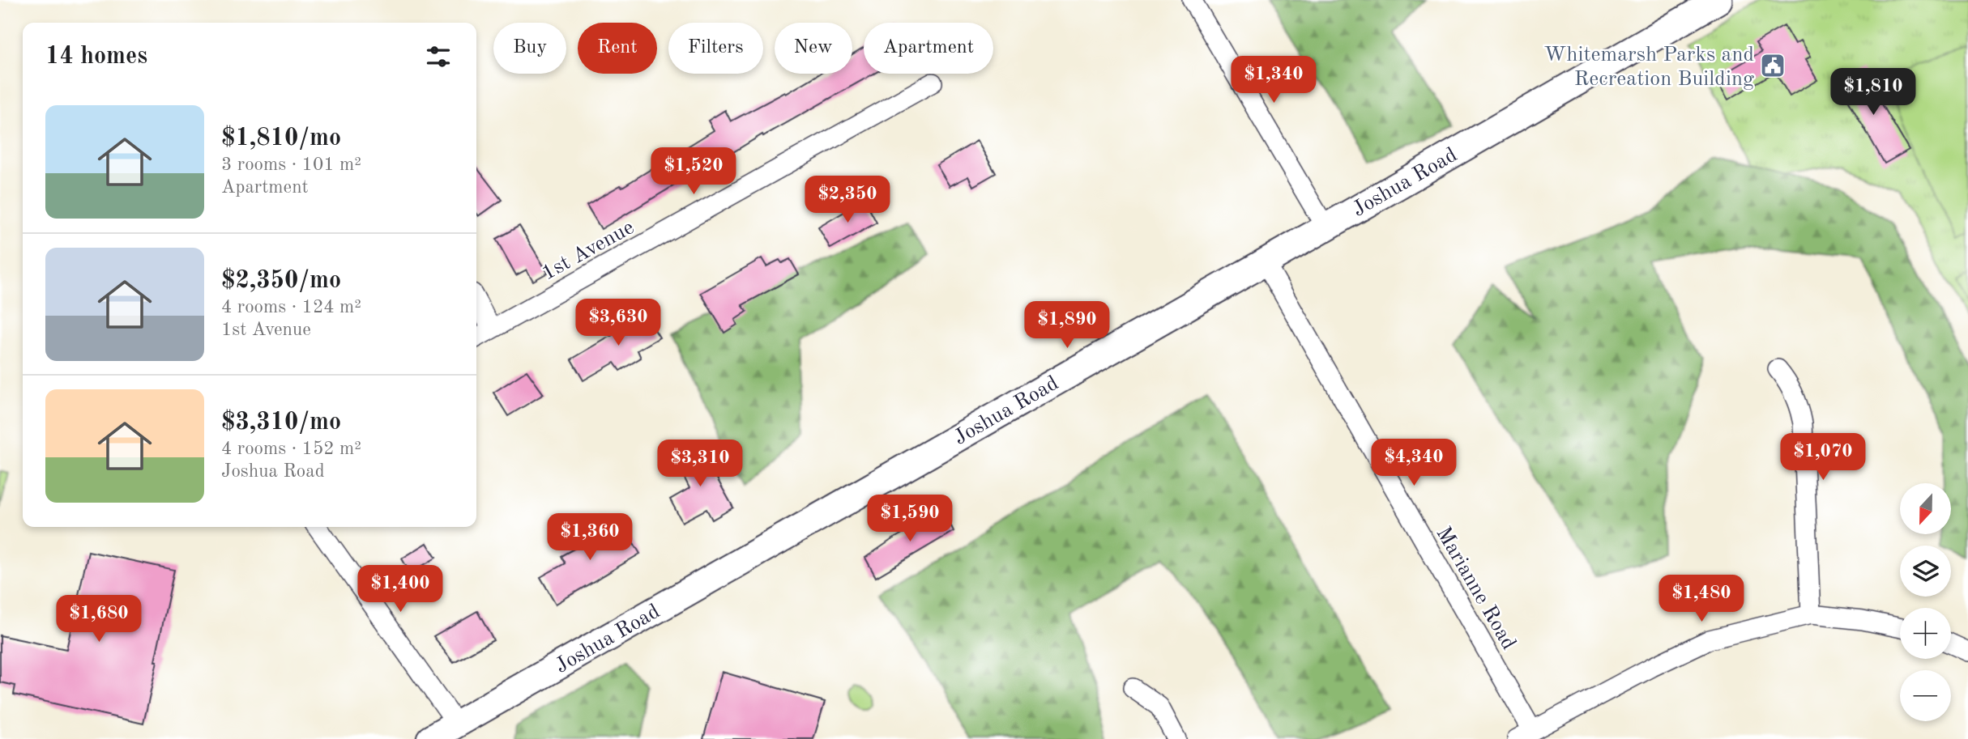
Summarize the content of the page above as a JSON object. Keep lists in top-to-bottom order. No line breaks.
{"streets":{"main road":["Joshua Road"],"street":["1st Avenue","Marianne Road"]},"crossings":[["Joshua Road","Marianne Road"]],"places":{"public building":["Whitemarsh Parks and Recreation Building"]},"north":"bottom","page":{"chip":["Buy","Rent","Filters","New","Apartment"],"heading":"14 homes","price":["$1,340","$1,810","$1,520","$2,350","$3,630","$1,890","$1,070","$4,340","$3,310","$1,590","$1,360","$1,400","$1,480","$1,680"],"list":[{"name":"$1,810/mo","note":"3 rooms · 101 m² · Apartment"},{"name":"$2,350/mo","note":"4 rooms · 124 m² · 1st Avenue"},{"name":"$3,310/mo","note":"4 rooms · 152 m² · Joshua Road"}],"map_buttons":["+","−"]}}
